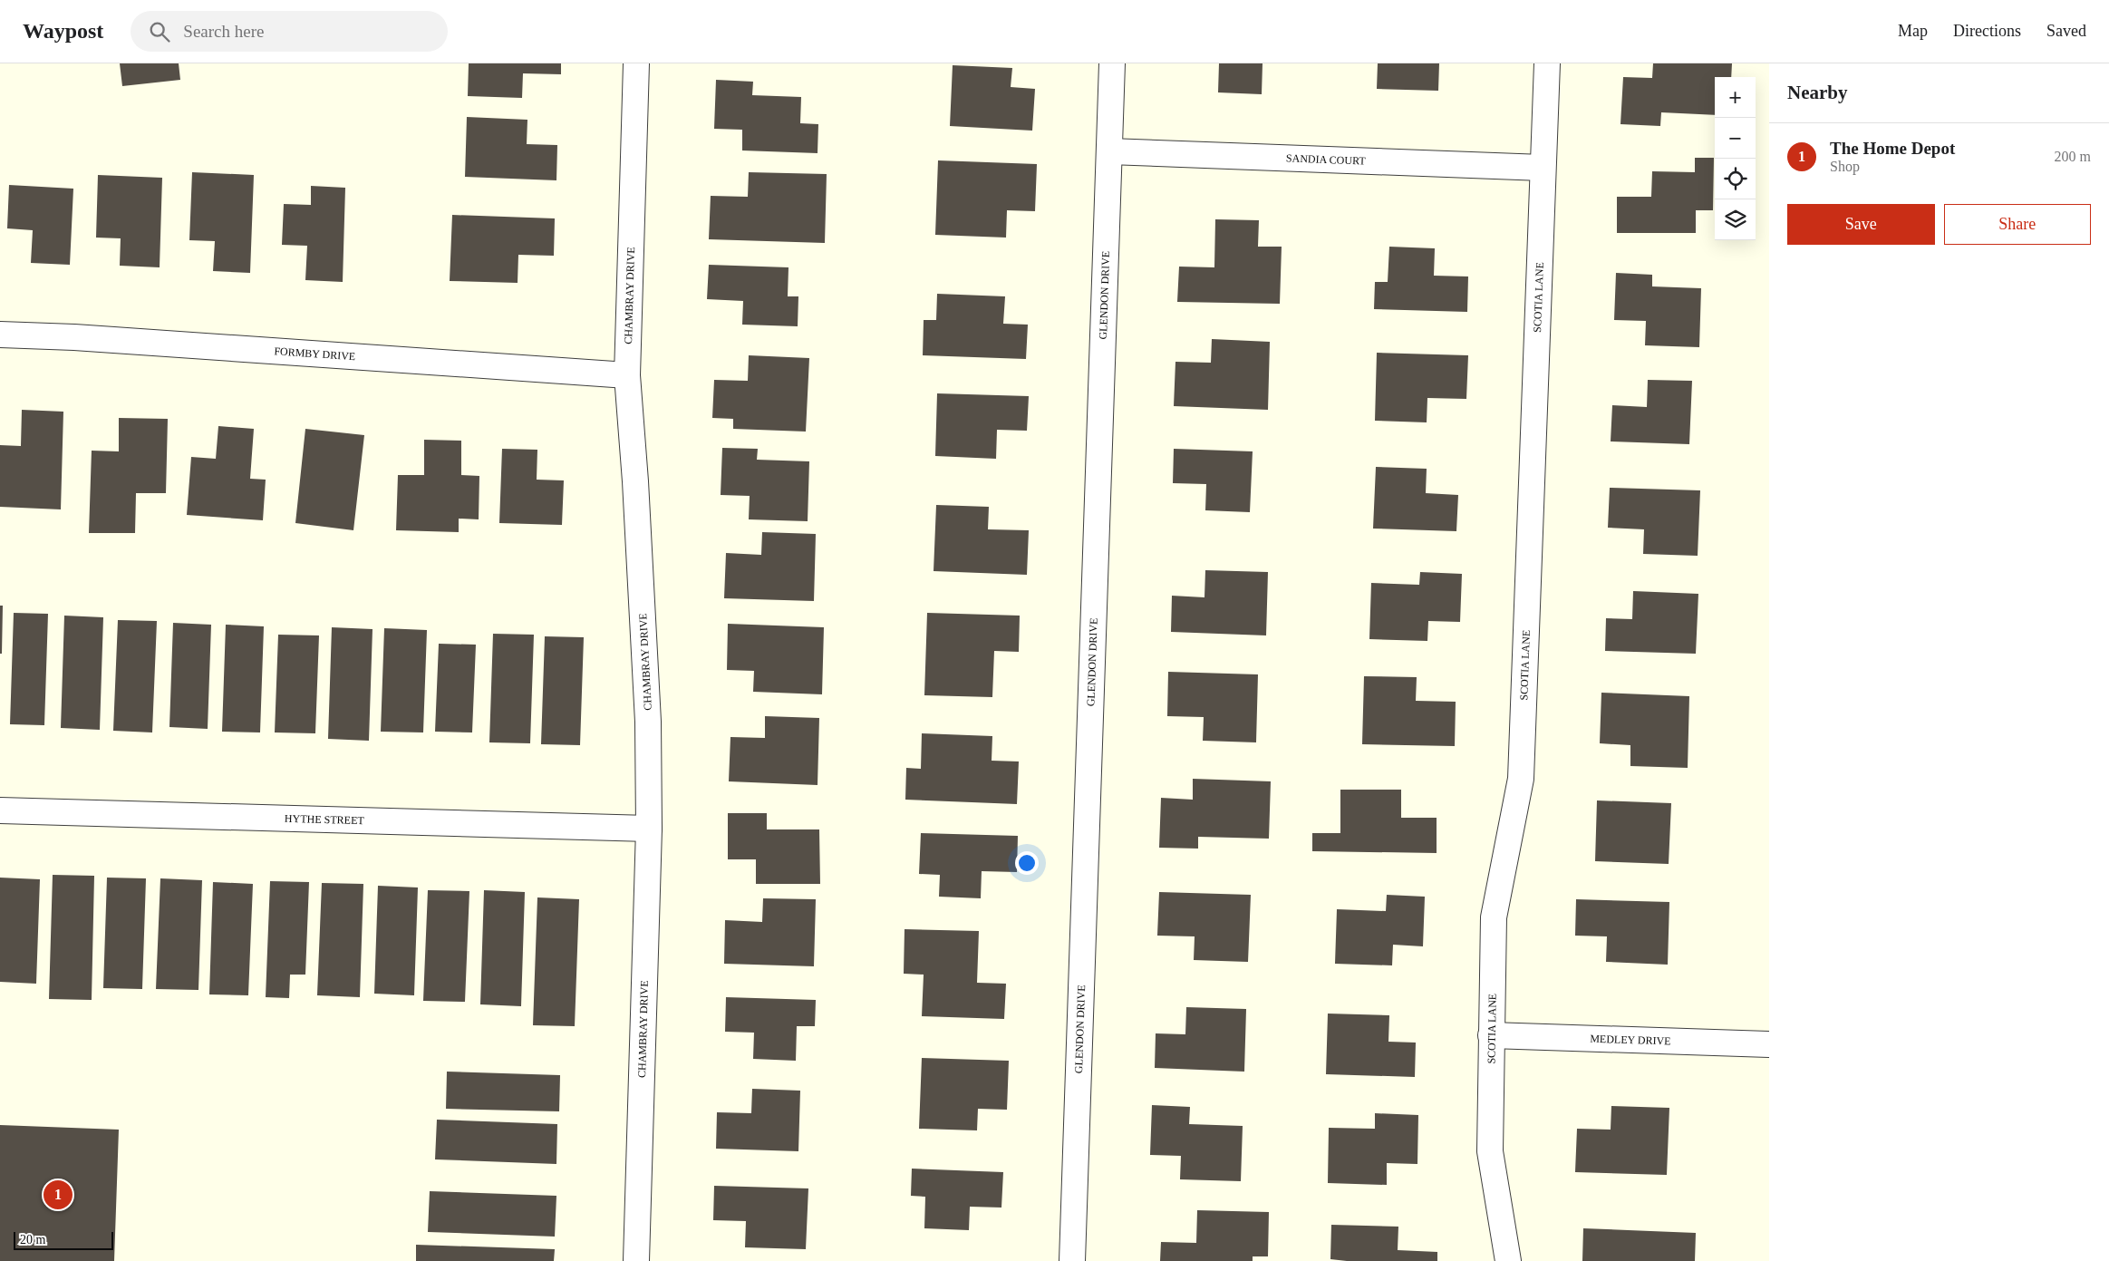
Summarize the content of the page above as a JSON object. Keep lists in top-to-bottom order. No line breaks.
{"streets":{"street":["SANDIA COURT","CHAMBRAY DRIVE","GLENDON DRIVE","SCOTIA LANE","FORMBY DRIVE","HYTHE STREET","MEDLEY DRIVE"]},"crossings":[["SANDIA COURT","GLENDON DRIVE"],["SANDIA COURT","SCOTIA LANE"],["CHAMBRAY DRIVE","FORMBY DRIVE"],["CHAMBRAY DRIVE","HYTHE STREET"],["SCOTIA LANE","MEDLEY DRIVE"]],"scale_bar":"20 m","page":{"header":"Waypost","search":"Search here","nav":["Map","Directions","Saved"],"heading":"Nearby","map_buttons":["+","−"],"list":[{"mark":"1","name":"The Home Depot","note":"Shop","value":"200 m"}],"buttons":["Save","Share"],"pins":"1","scale":"20 m"}}
